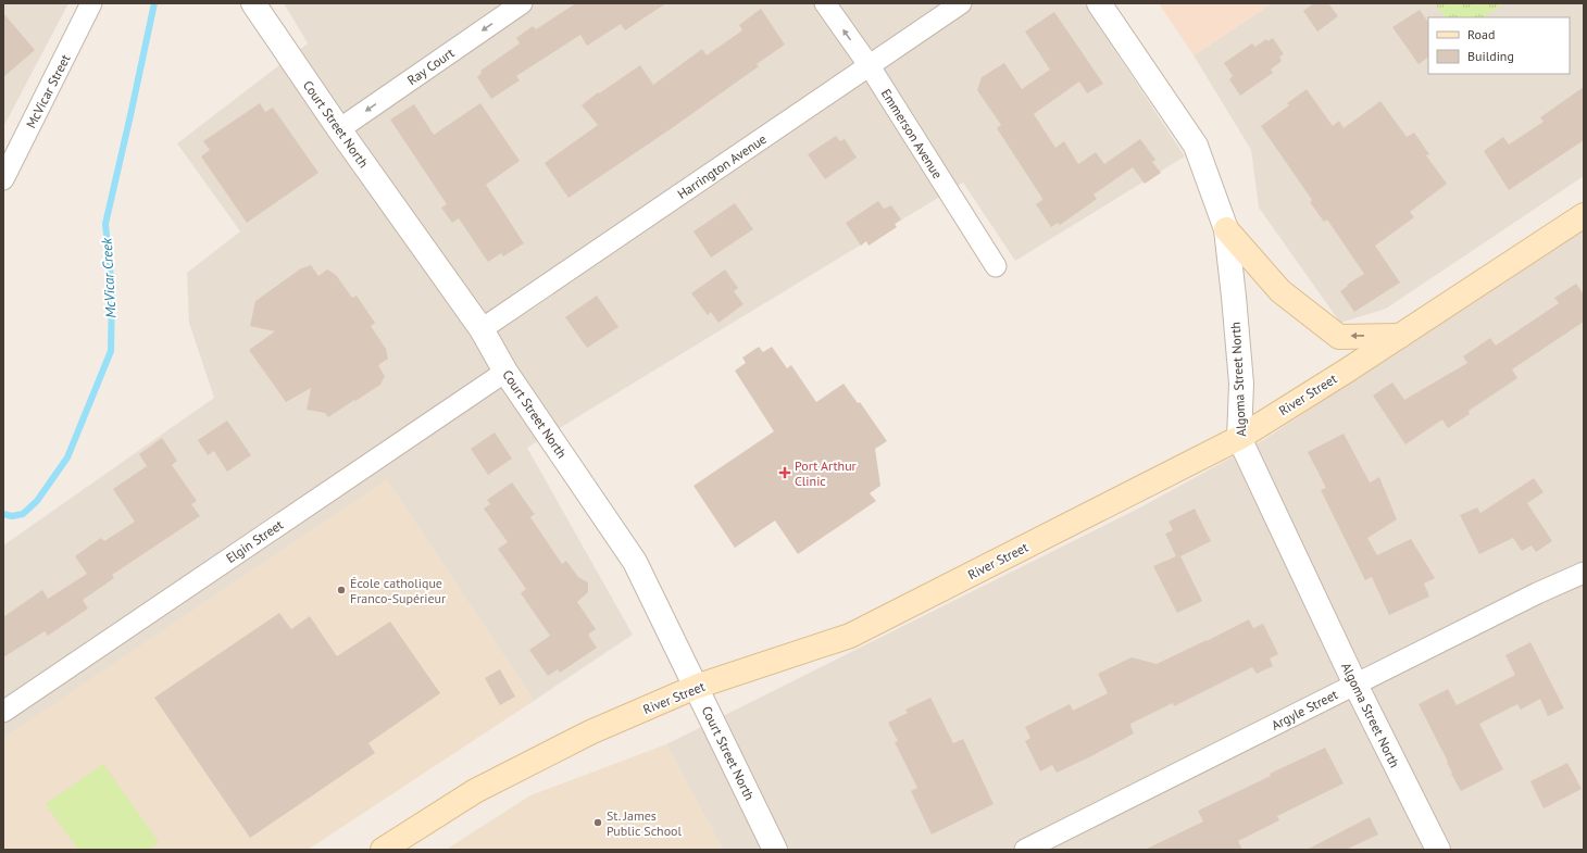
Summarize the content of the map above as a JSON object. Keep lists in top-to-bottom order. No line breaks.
{"streets":{"main road":["River Street"],"street":["Ray Court","McVicar Street","Court Street North","Emmerson Avenue","Harrington Avenue","Algoma Street North","Elgin Street","Argyle Street"]},"crossings":[["Ray Court","Court Street North"],["Court Street North","Harrington Avenue"],["Court Street North","River Street"],["Court Street North","Elgin Street"],["Emmerson Avenue","Harrington Avenue"],["Algoma Street North","River Street"],["Algoma Street North","Argyle Street"]],"one_way":["Ray Court"],"water":["McVicar Creek"],"places":{"health":["Port Arthur Clinic"],"other":["École catholique Franco-Supérieur","St. James Public School"]},"legend":["Road","Building"]}
